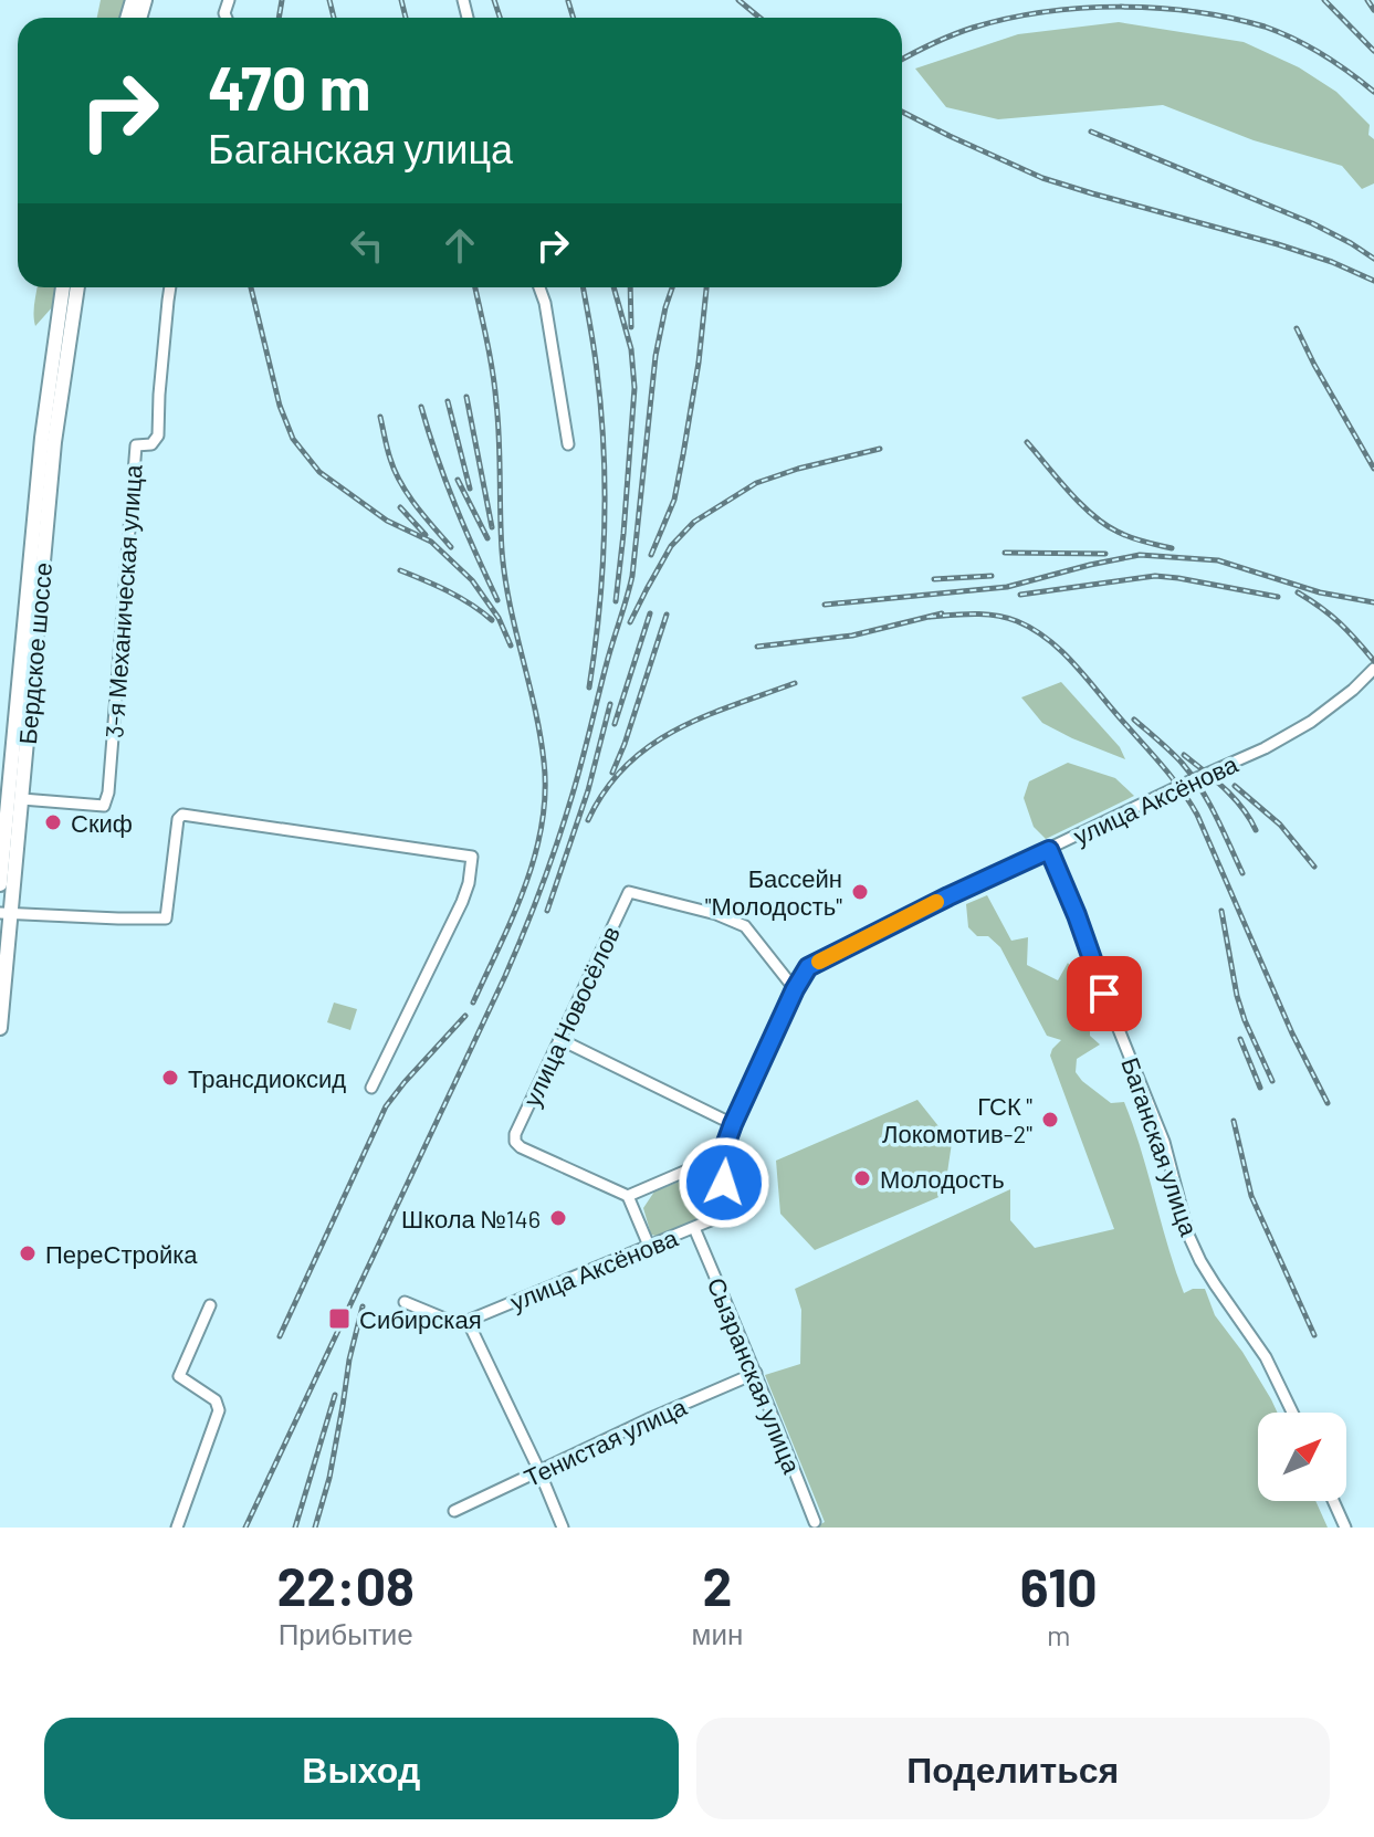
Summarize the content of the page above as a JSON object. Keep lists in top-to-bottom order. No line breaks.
{"streets":{"highway":["Бердское шоссе"],"street":["3-я Механическая улица","улица Аксёнова","улица Новосёлов","Баганская улица","Сызранская улица","Тенистая улица"]},"crossings":[["3-я Механическая улица","Бердское шоссе"],["улица Аксёнова","улица Новосёлов"],["улица Аксёнова","Баганская улица"],["улица Аксёнова","Сызранская улица"],["Сызранская улица","Тенистая улица"]],"places":{"other":["Скиф","Бассейн \"Молодость\"","Трансдиоксид","ГСК \" Локомотив-2\"","Молодость","Школа №146","ПереСтройка"],"transit":["Сибирская"]},"north":"top right","page":{"turn":["470 m","Баганская улица"],"eta":["22:08","Прибытие","2","мин","610","m"],"buttons":["Выход","Поделиться"]}}
